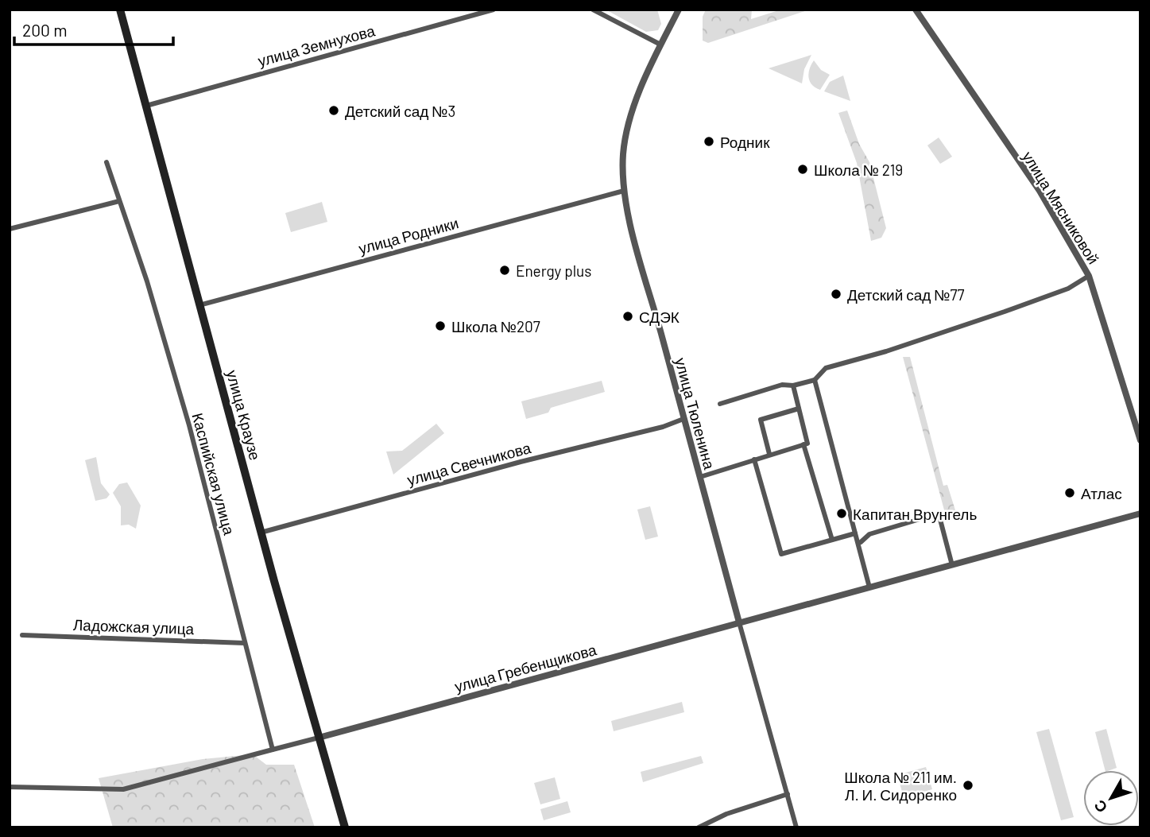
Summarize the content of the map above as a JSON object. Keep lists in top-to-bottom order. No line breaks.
{"streets":{"main road":["улица Краузе"],"street":["улица Земнухова","улица Мясниковой","улица Родники","улица Тюленина","улица Свечникова","Каспийская улица","Ладожская улица","улица Гребенщикова"]},"crossings":[["улица Земнухова","улица Краузе"],["улица Родники","улица Тюленина"],["улица Родники","улица Краузе"],["улица Тюленина","улица Свечникова"],["улица Тюленина","улица Гребенщикова"],["улица Краузе","улица Свечникова"],["улица Краузе","улица Гребенщикова"],["Каспийская улица","Ладожская улица"]],"places":["Детский сад №3","Родник","Школа № 219","Energy plus","Детский сад №77","СДЭК","Школа №207","Атлас","Капитан Врунгель","Школа № 211 им. Л. И. Сидоренко"],"scale_bar":"200 m","north":"bottom left"}
